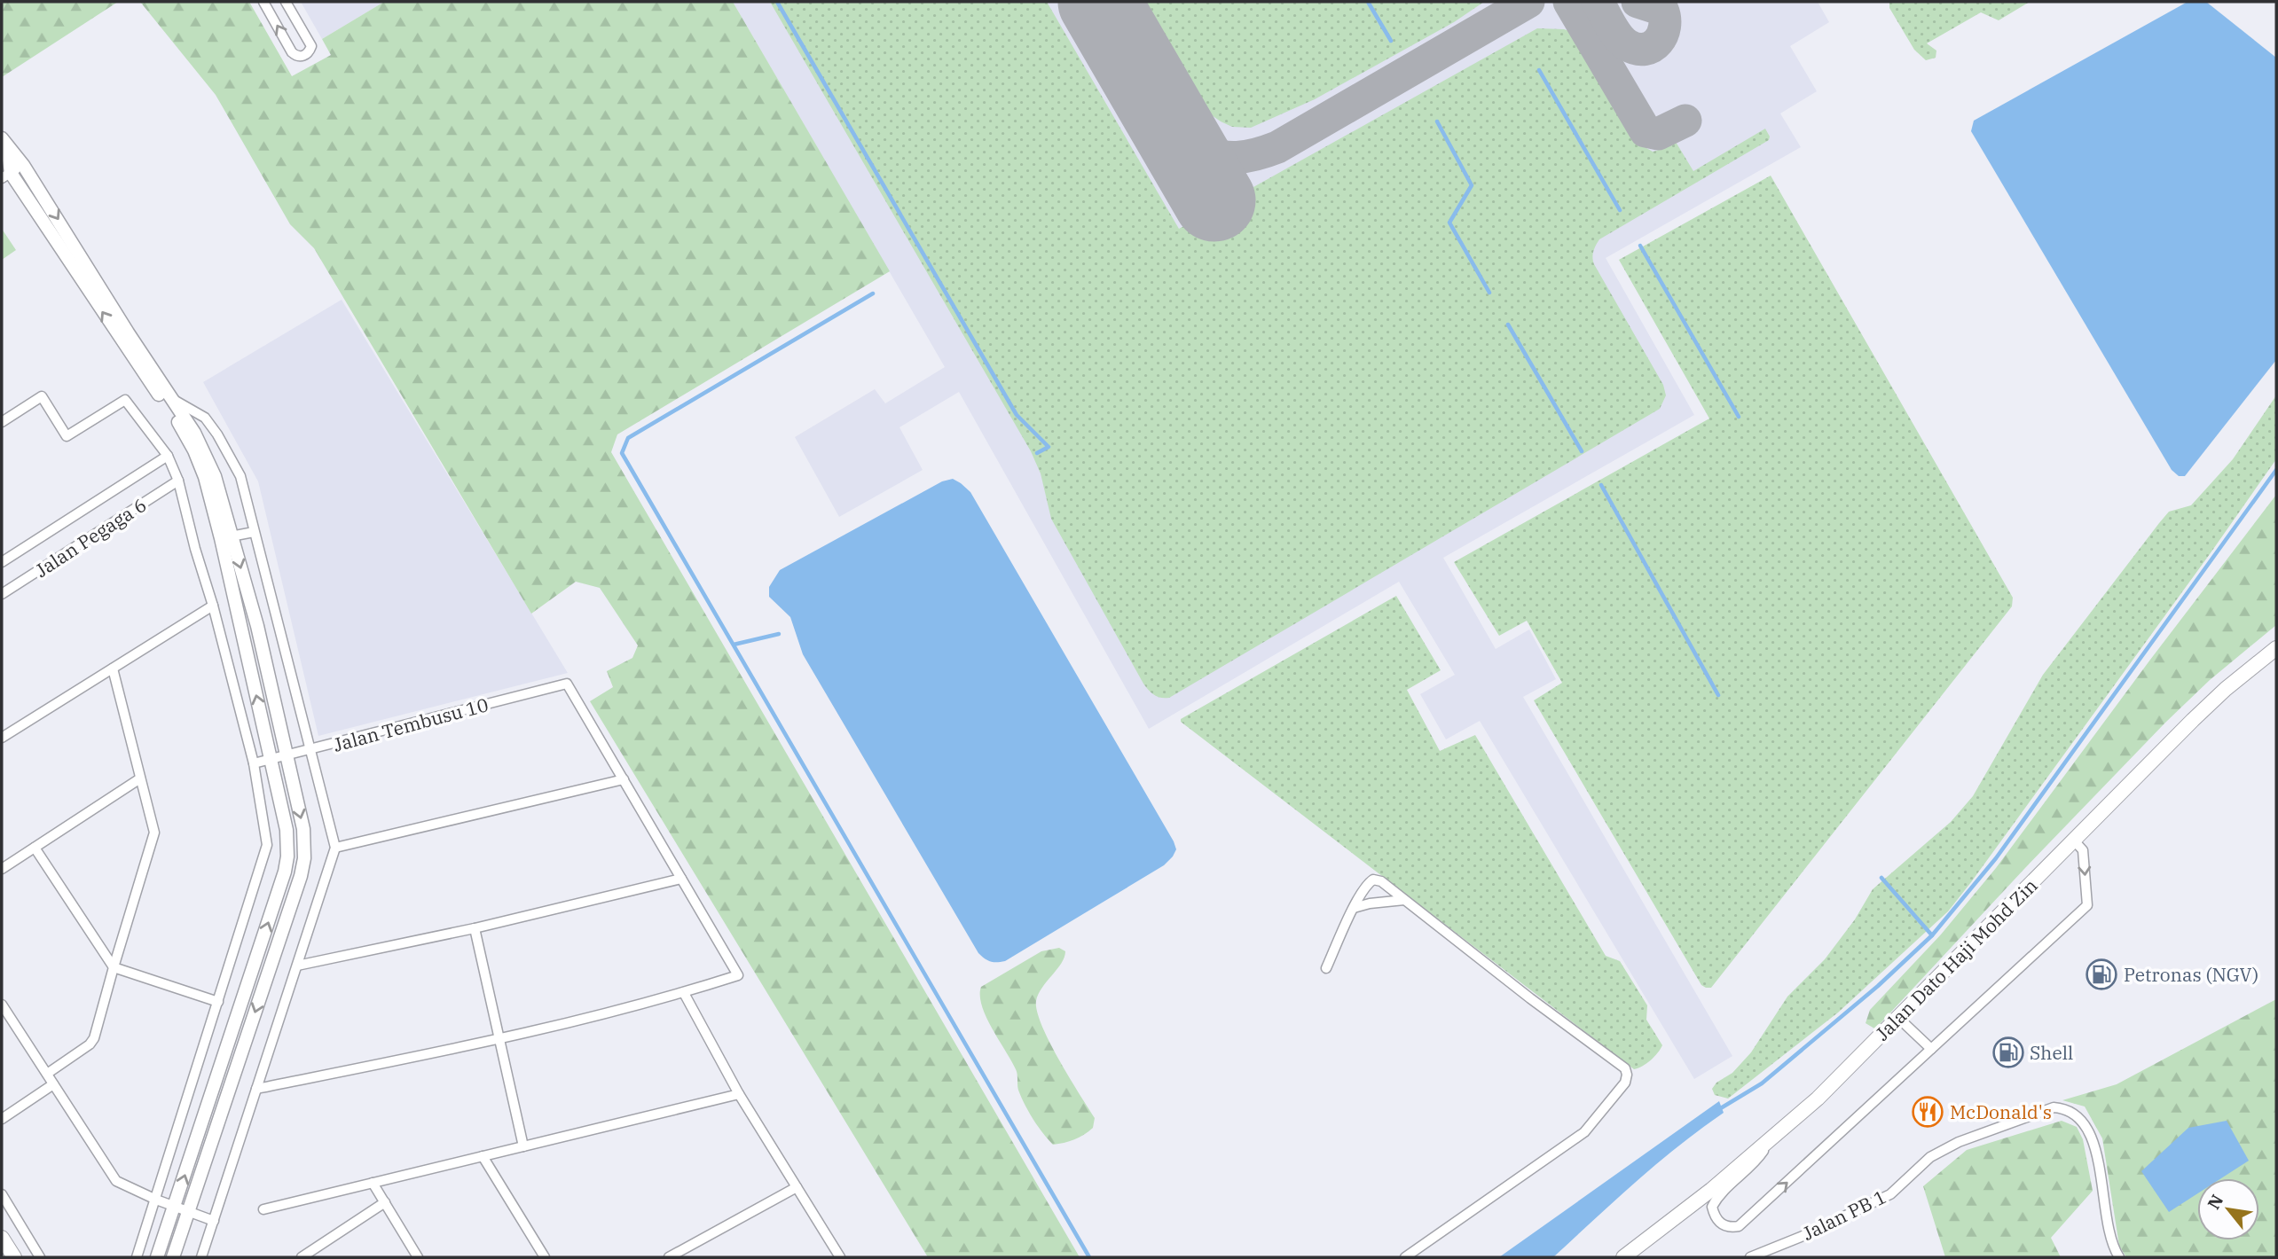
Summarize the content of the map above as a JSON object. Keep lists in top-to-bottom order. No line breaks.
{"streets":{"main road":["Jalan Dato Haji Mohd Zin"],"street":["Jalan Pegaga 6","Jalan Tembusu 10","Jalan PB 1"]},"places":{"fuel station":["Petronas (NGV)","Shell"],"restaurant":["McDonald's"]},"north":"top left"}
